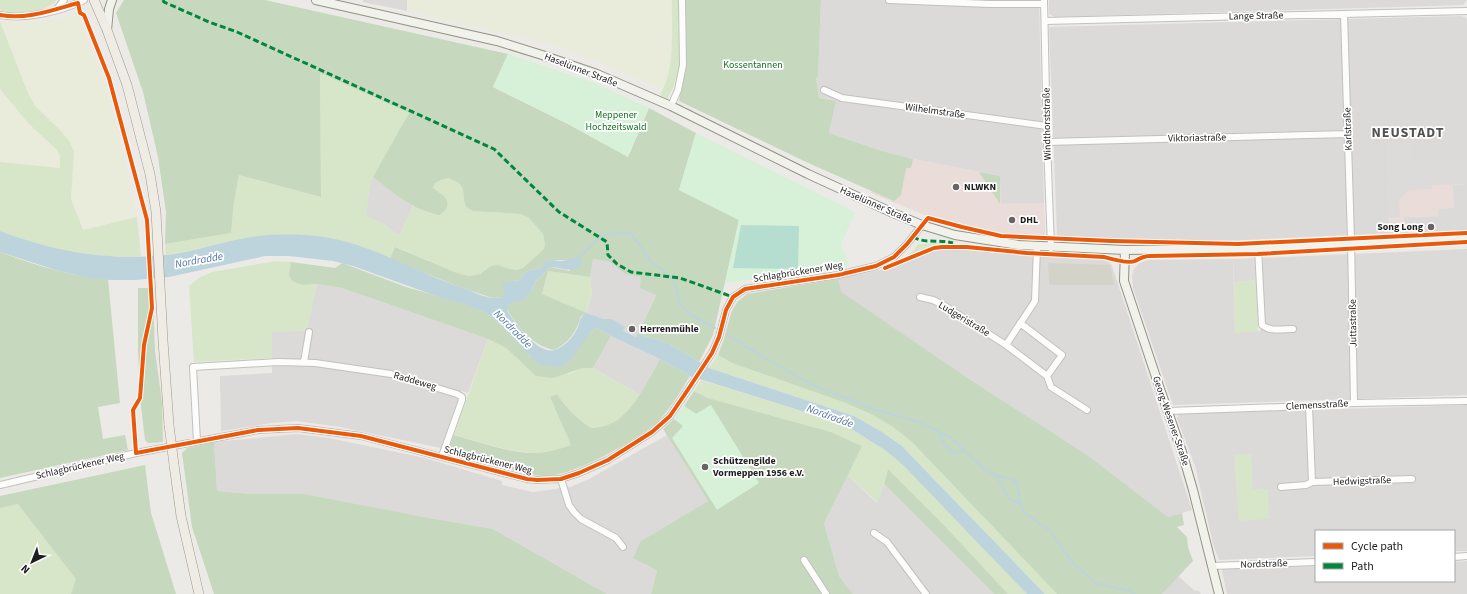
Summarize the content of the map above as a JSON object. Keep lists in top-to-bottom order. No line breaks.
{"streets":{"street":["Lange Straße","Haselünner Straße","Wilhelmstraße","Windthorststraße","Karlstraße","Viktoriastraße","Schlagbrückener Weg","Ludgeristraße","Juttastraße","Raddeweg","Clemensstraße","Georg-Wesener-Straße","Hedwigstraße","Nordstraße"]},"crossings":[["Lange Straße","Windthorststraße"],["Lange Straße","Karlstraße"],["Haselünner Straße","Windthorststraße"],["Haselünner Straße","Karlstraße"],["Haselünner Straße","Schlagbrückener Weg"],["Haselünner Straße","Juttastraße"],["Haselünner Straße","Georg-Wesener-Straße"],["Wilhelmstraße","Windthorststraße"],["Windthorststraße","Viktoriastraße"],["Karlstraße","Viktoriastraße"],["Karlstraße","Juttastraße"],["Schlagbrückener Weg","Raddeweg"],["Juttastraße","Clemensstraße"],["Clemensstraße","Georg-Wesener-Straße"],["Georg-Wesener-Straße","Nordstraße"]],"districts":["NEUSTADT"],"water":["Nordradde"],"parks":["Kossentannen","Meppener Hochzeitswald"],"places":["NLWKN","DHL","Song Long","Herrenmühle","Schützengilde Vormeppen 1956 e.V."],"legend":["Cycle path","Path"],"north":"bottom left"}
